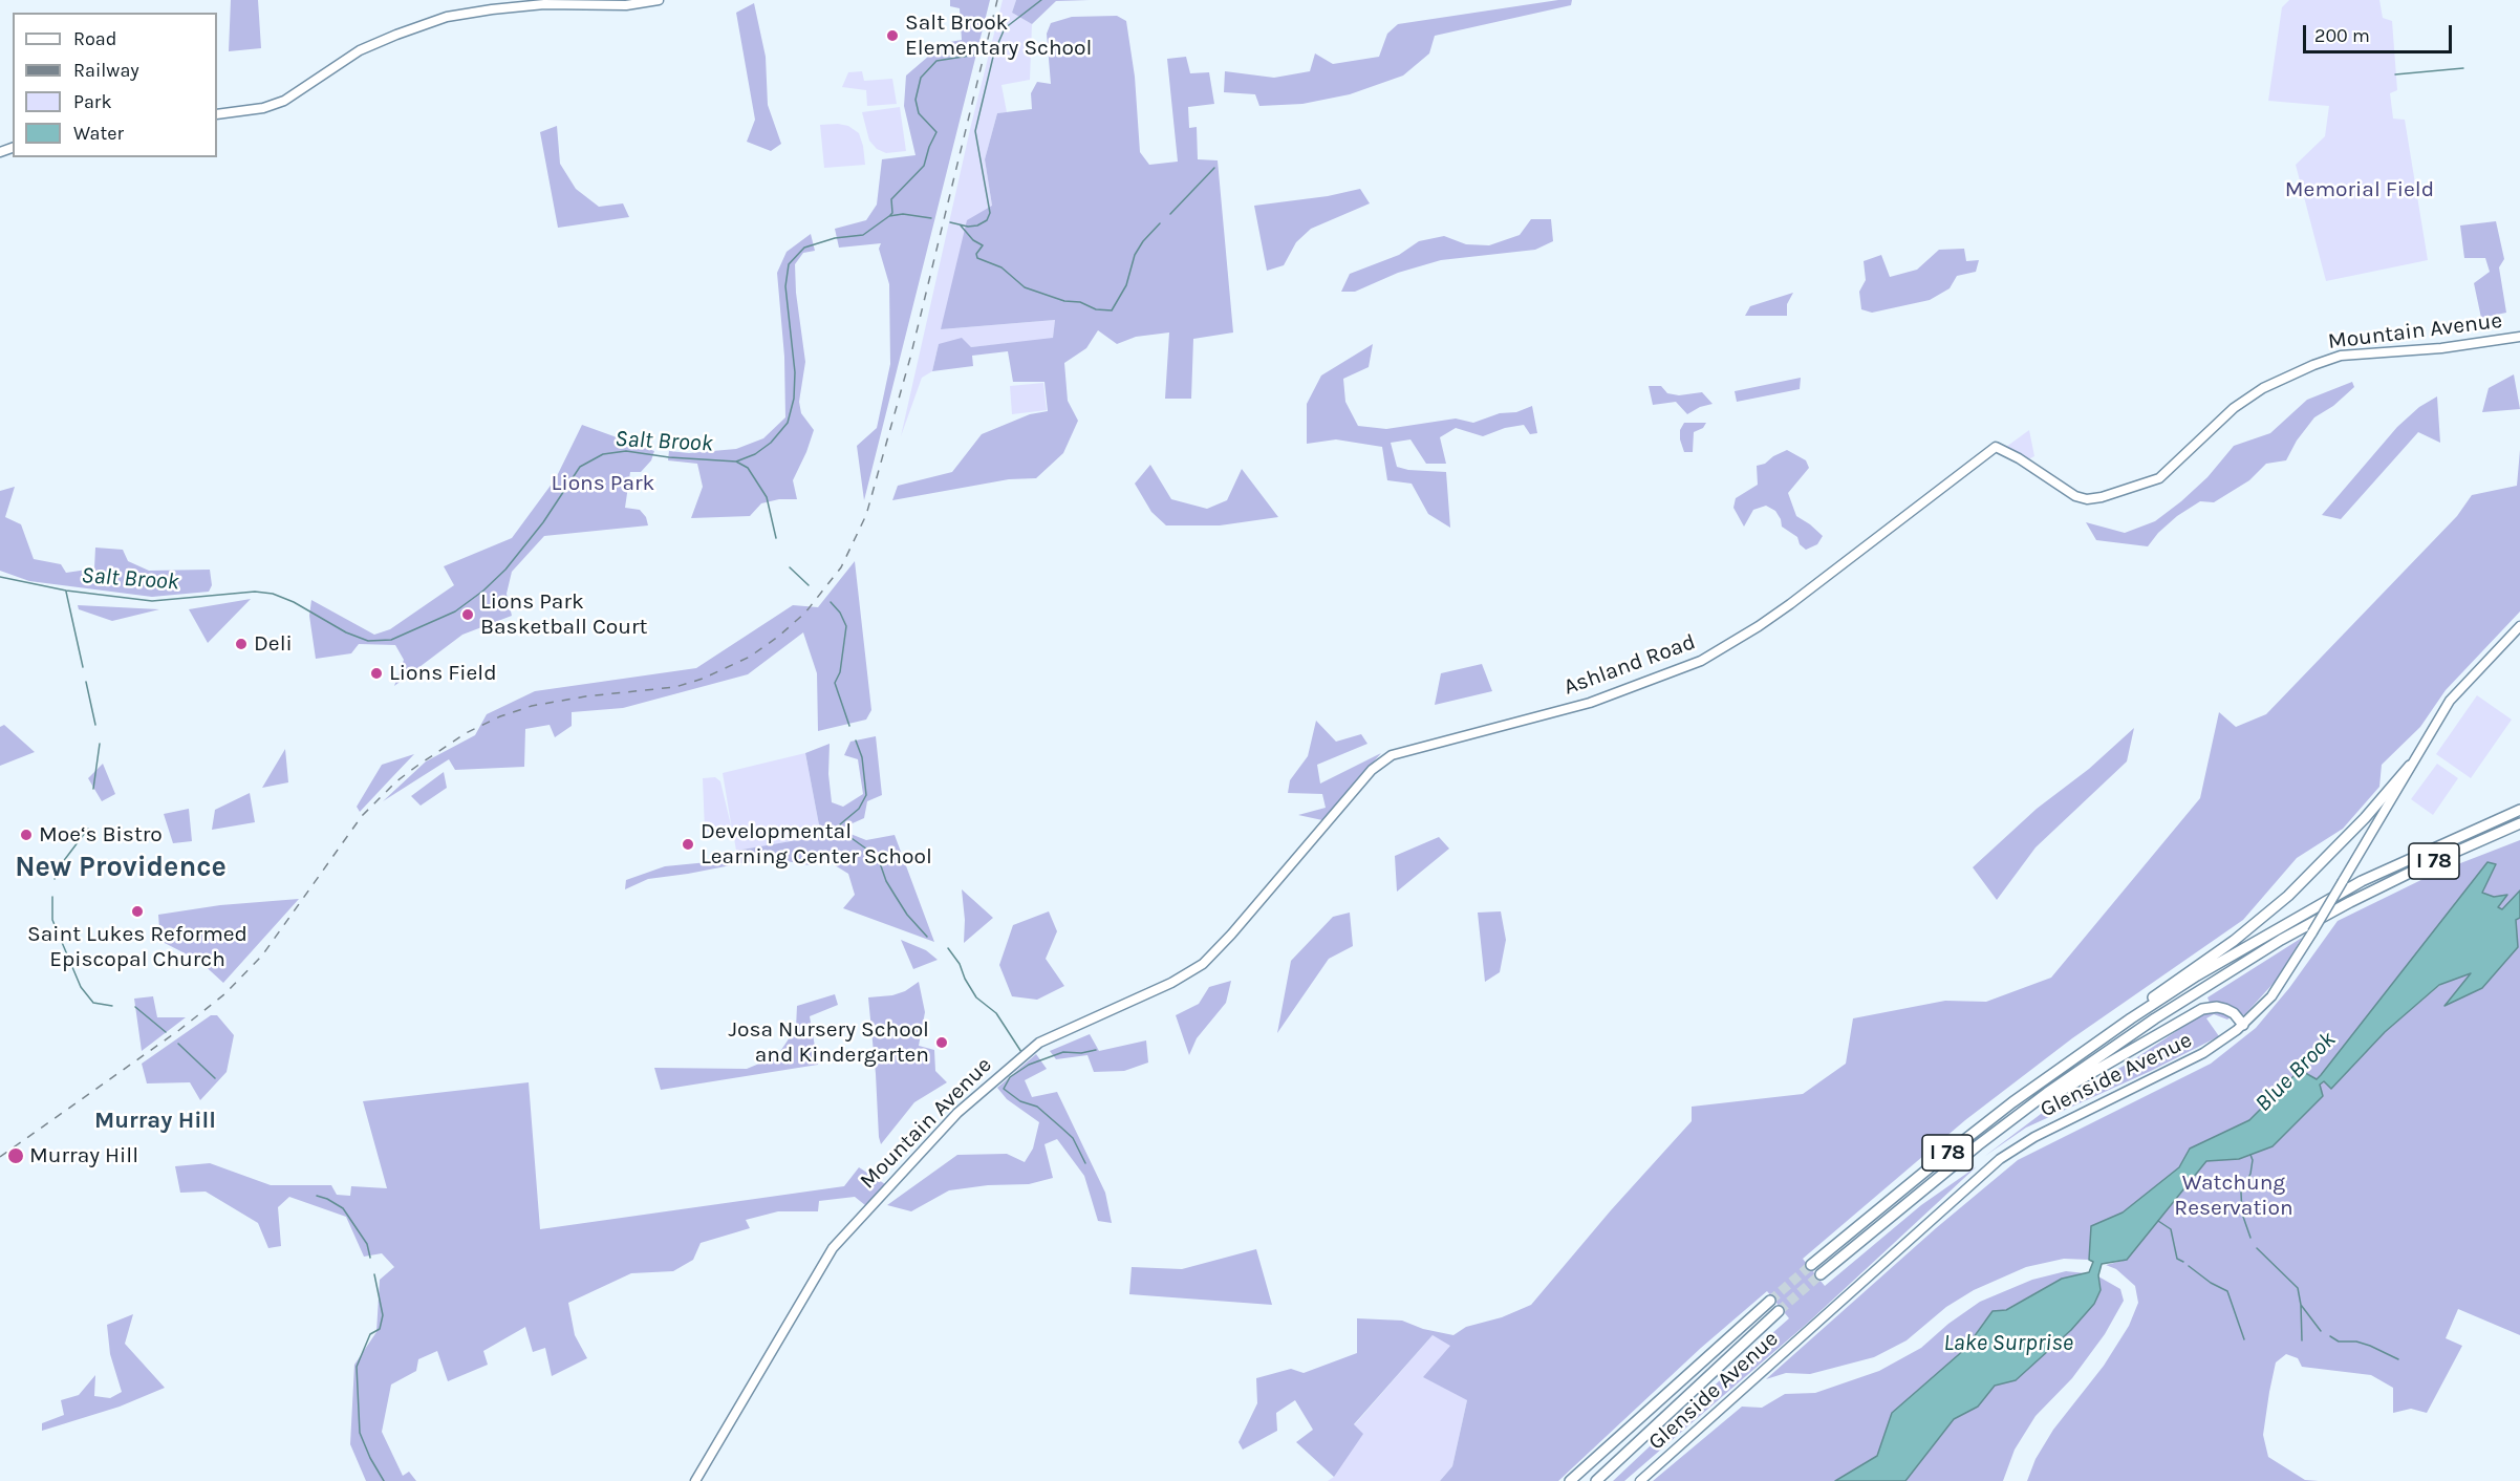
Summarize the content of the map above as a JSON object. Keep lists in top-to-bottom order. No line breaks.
{"streets":{"highway":["I 78"],"main road":["Mountain Avenue","Ashland Road","Glenside Avenue"]},"crossings":[["Mountain Avenue","Ashland Road"]],"districts":["New Providence","Murray Hill"],"water":["Salt Brook","Blue Brook","Lake Surprise"],"parks":["Memorial Field","Lions Park","Watchung Reservation"],"places":["Salt Brook Elementary School","Lions Park Basketball Court","Deli","Lions Field","Moe‘s Bistro","Developmental Learning Center School","Saint Lukes Reformed Episcopal Church","Josa Nursery School and Kindergarten","Murray Hill"],"legend":["Road","Railway","Park","Water"],"scale_bar":"200 m"}
